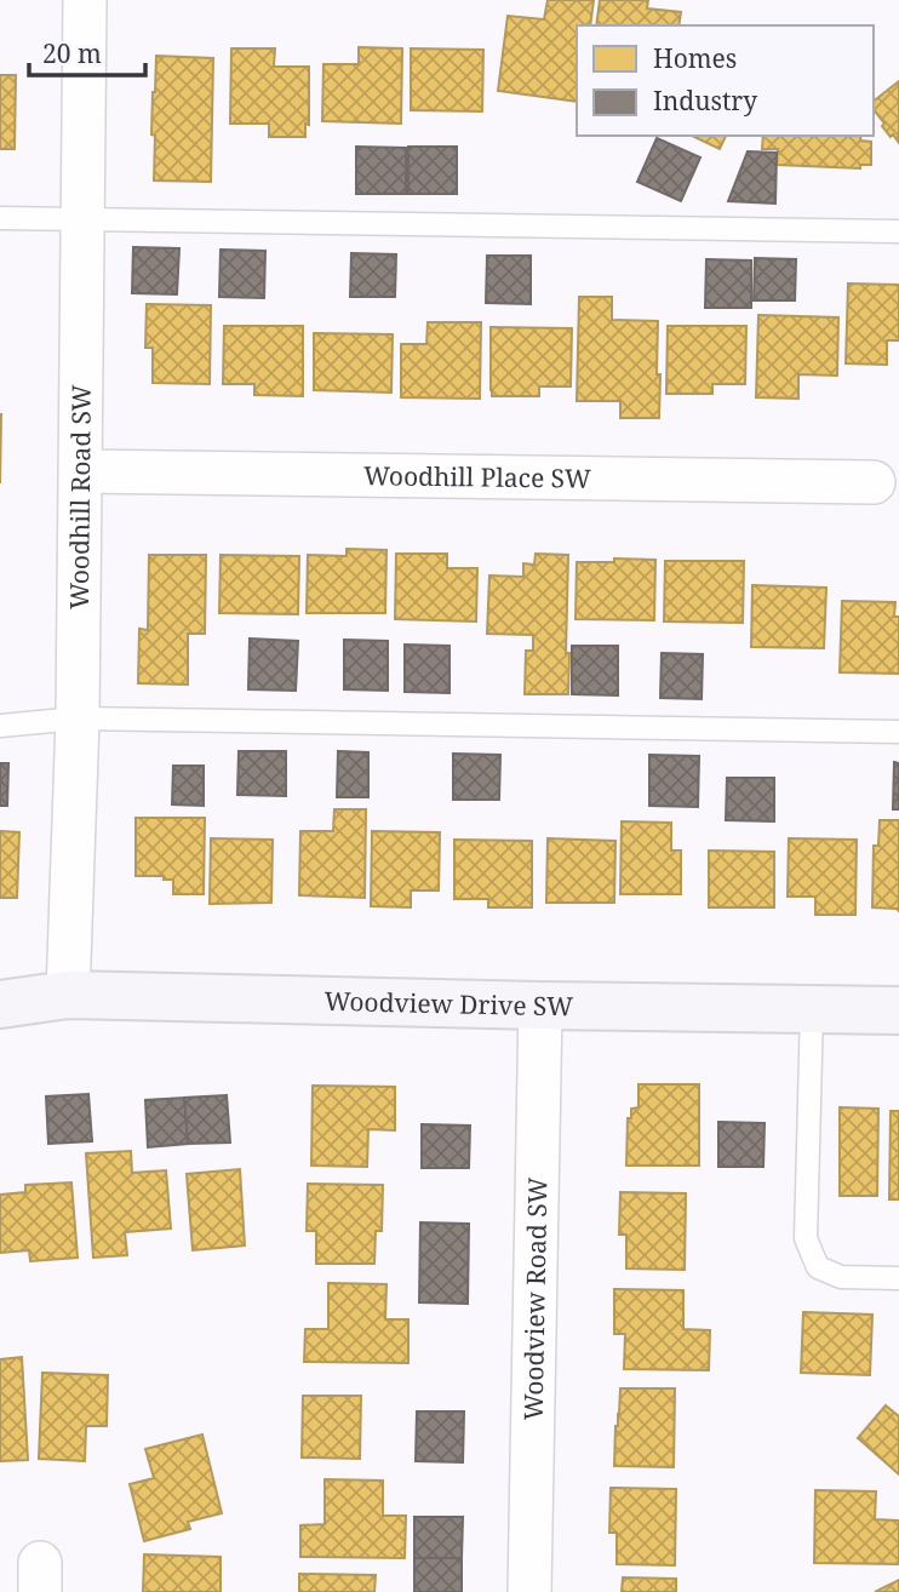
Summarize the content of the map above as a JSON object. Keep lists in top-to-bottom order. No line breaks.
{"streets":{"street":["Woodhill Place SW","Woodhill Road SW","Woodview Drive SW","Woodview Road SW"]},"crossings":[["Woodhill Place SW","Woodhill Road SW"],["Woodhill Road SW","Woodview Drive SW"],["Woodview Drive SW","Woodview Road SW"]],"legend":["Homes","Industry"],"scale_bar":"20 m"}
